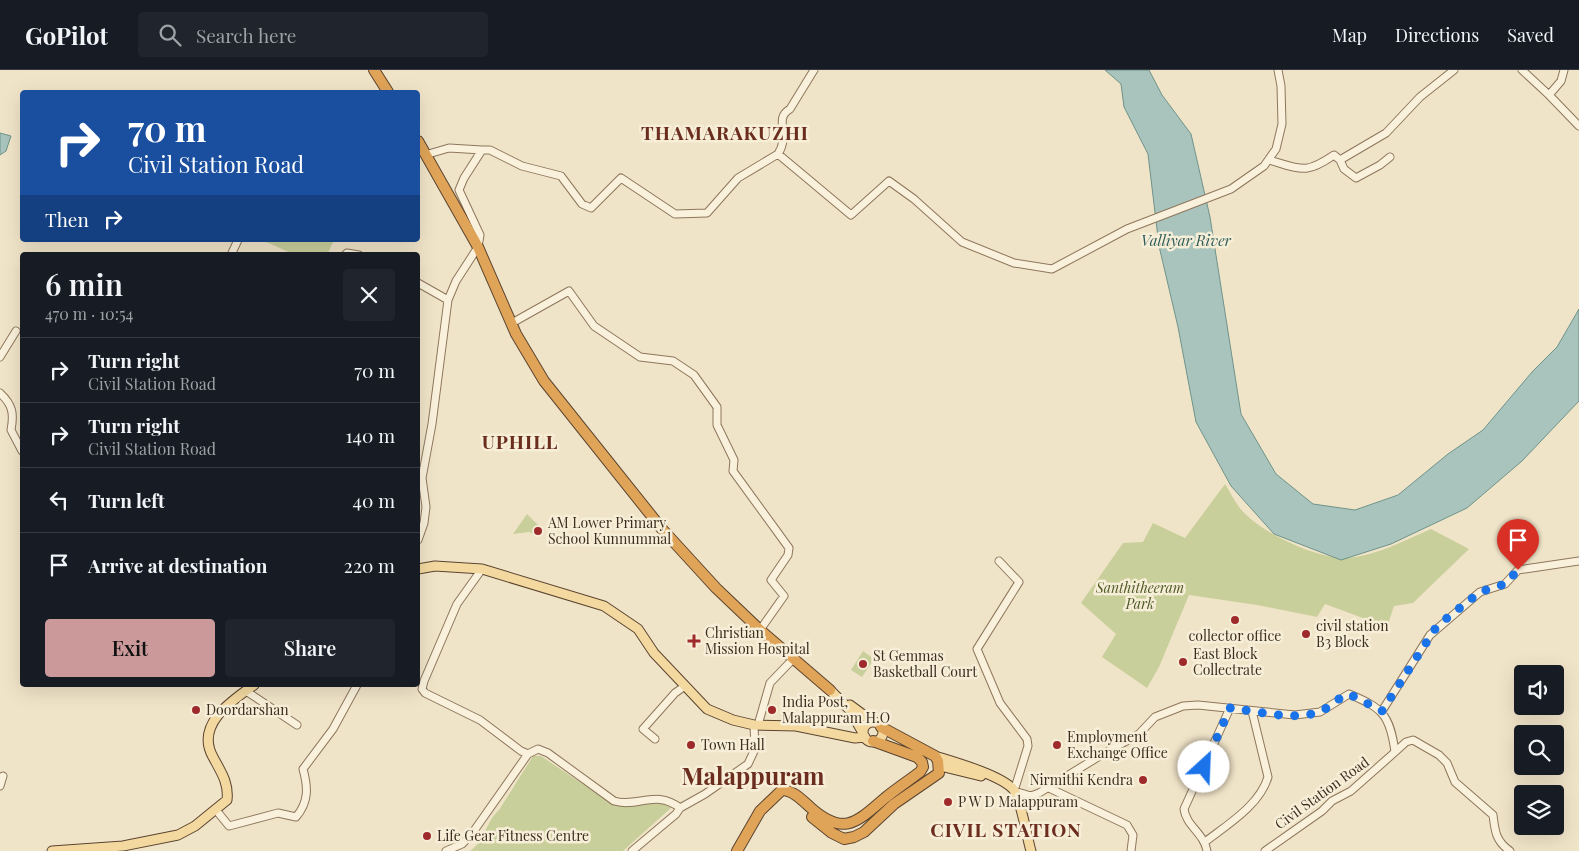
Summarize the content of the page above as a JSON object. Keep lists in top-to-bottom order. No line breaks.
{"streets":{"street":["Civil Station Road"]},"districts":["THAMARAKUZHI","UPHILL","Malappuram","CIVIL STATION"],"water":["Valliyar River"],"parks":["Santhitheeram Park"],"places":{"other":["AM Lower Primary School Kunnummal","collector office","civil station B3 Block","East Block Collectrate","St Gemmas Basketball Court","Doordarshan","India Post, Malappuram H.O","Town Hall","Employment Exchange Office","Nirmithi Kendra","P W D Malappuram","Life Gear Fitness Centre"],"health":["Christian Mission Hospital"]},"page":{"header":"GoPilot","search":"Search here","nav":["Map","Directions","Saved"],"turn":["70 m","Civil Station Road"],"then":"Then","heading":["6 min","470 m · 10:54"],"list":[{"name":"Turn right","note":"Civil Station Road","value":"70 m"},{"name":"Turn right","note":"Civil Station Road","value":"140 m"},{"name":"Turn left","value":"40 m"},{"name":"Arrive at destination","value":"220 m"}],"buttons":["Exit","Share"]}}
